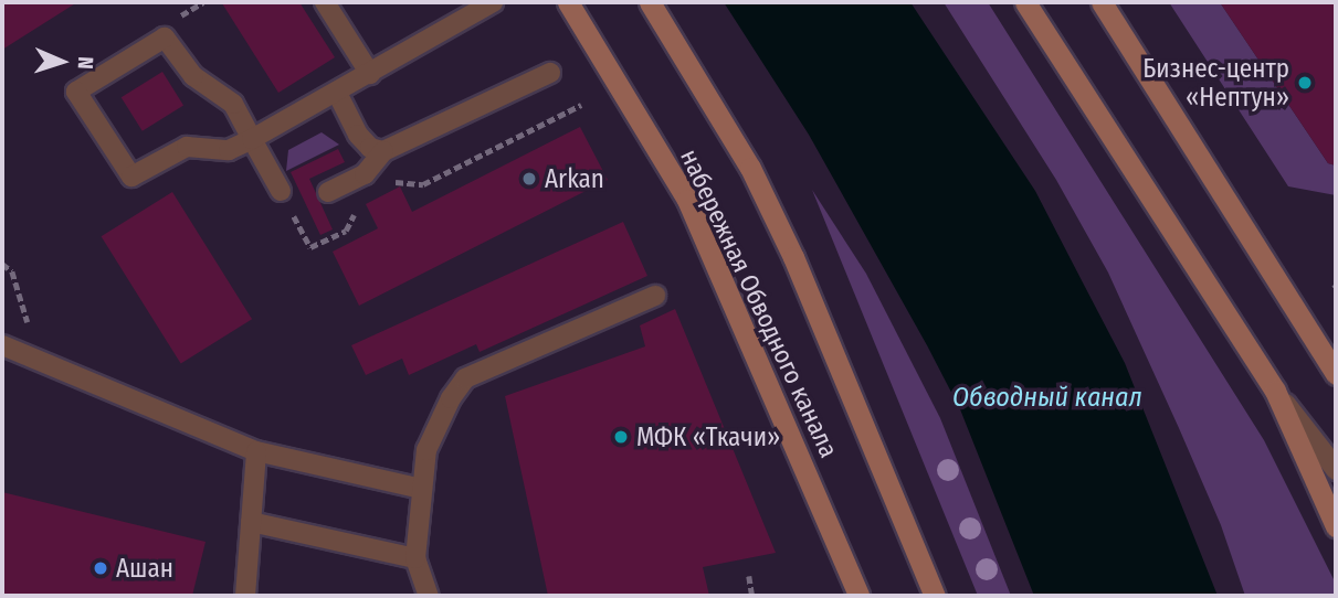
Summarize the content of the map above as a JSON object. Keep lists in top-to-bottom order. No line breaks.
{"streets":{"main road":["набережная Обводного канала"]},"water":["Обводный канал"],"places":["Бизнес-центр «Нептун»","Arkan","МФК «Ткачи»","Ашан"],"north":"right"}
